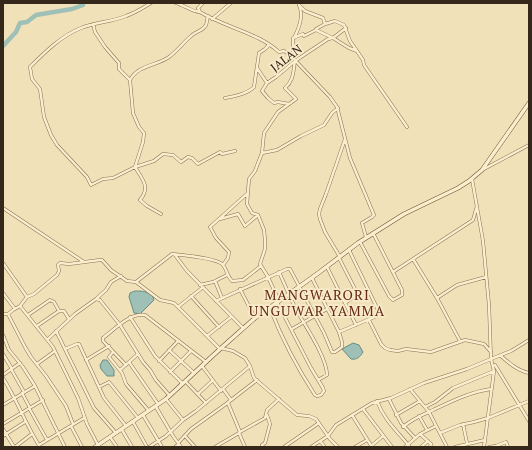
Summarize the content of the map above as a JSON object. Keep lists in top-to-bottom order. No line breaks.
{"streets":{"street":["JALAN"]},"districts":["MANGWARORI UNGUWAR YAMMA"]}
